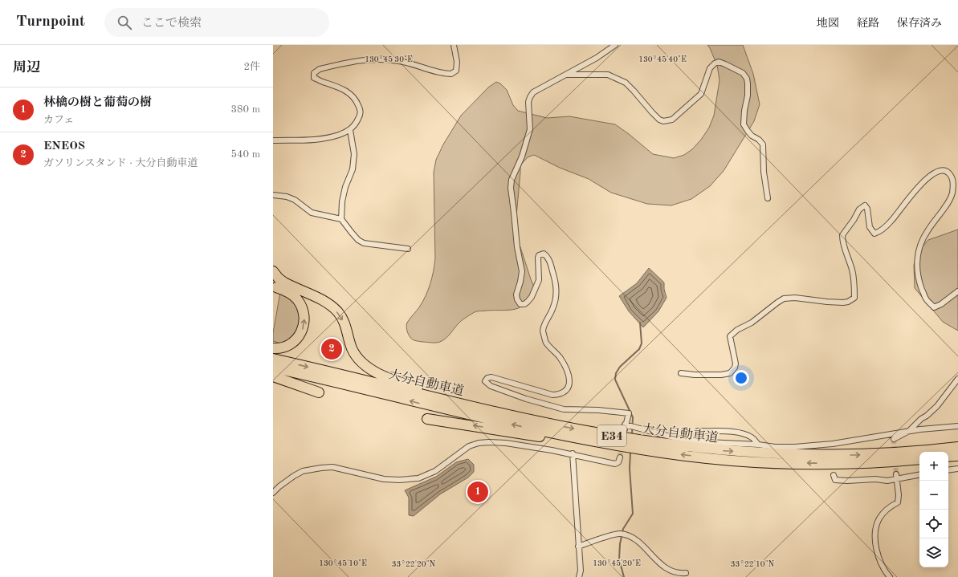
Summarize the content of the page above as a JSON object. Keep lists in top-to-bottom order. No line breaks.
{"streets":{"highway":["大分自動車道","E34"]},"page":{"header":"Turnpoint","search":"ここで検索","nav":["地図","経路","保存済み"],"heading":["周辺","2件"],"list":[{"mark":"1","name":"林檎の樹と葡萄の樹","note":"カフェ","value":"380 m"},{"mark":"2","name":"ENEOS","note":"ガソリンスタンド · 大分自動車道","value":"540 m"}],"pins":["2","1"],"map_buttons":["+","−"]},"coordinates":["130°45'40\"E","130°45'30\"E","130°45'10\"E","130°45'20\"E","33°22'20\"N","33°22'10\"N"]}
